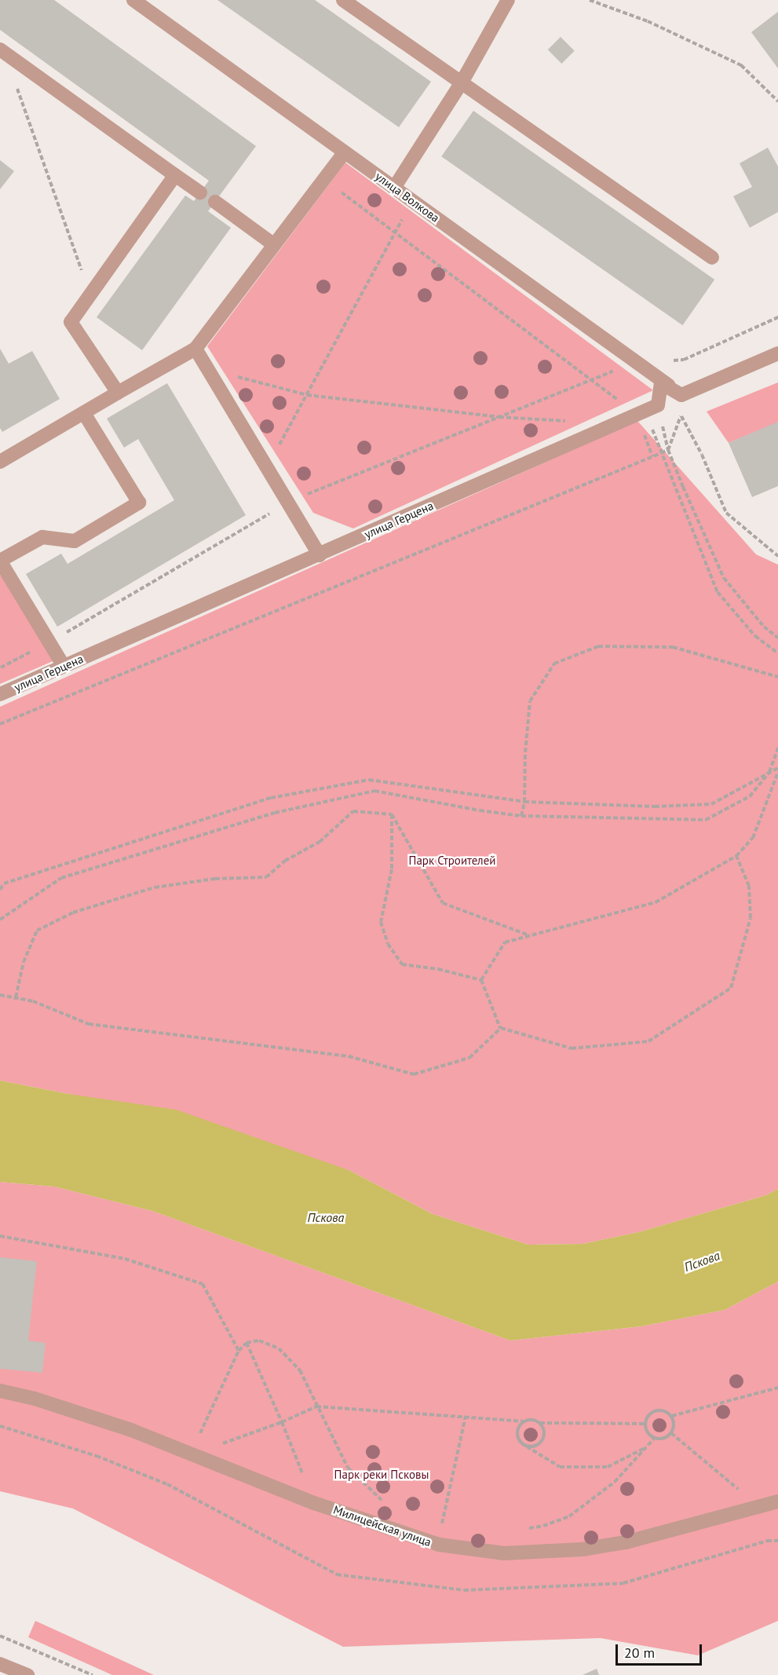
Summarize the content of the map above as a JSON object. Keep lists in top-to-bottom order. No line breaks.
{"streets":{"street":["улица Волкова","улица Герцена","Милицейская улица"]},"water":["Пскова"],"parks":["Парк Строителей","Парк реки Псковы"],"scale_bar":"20 m"}
